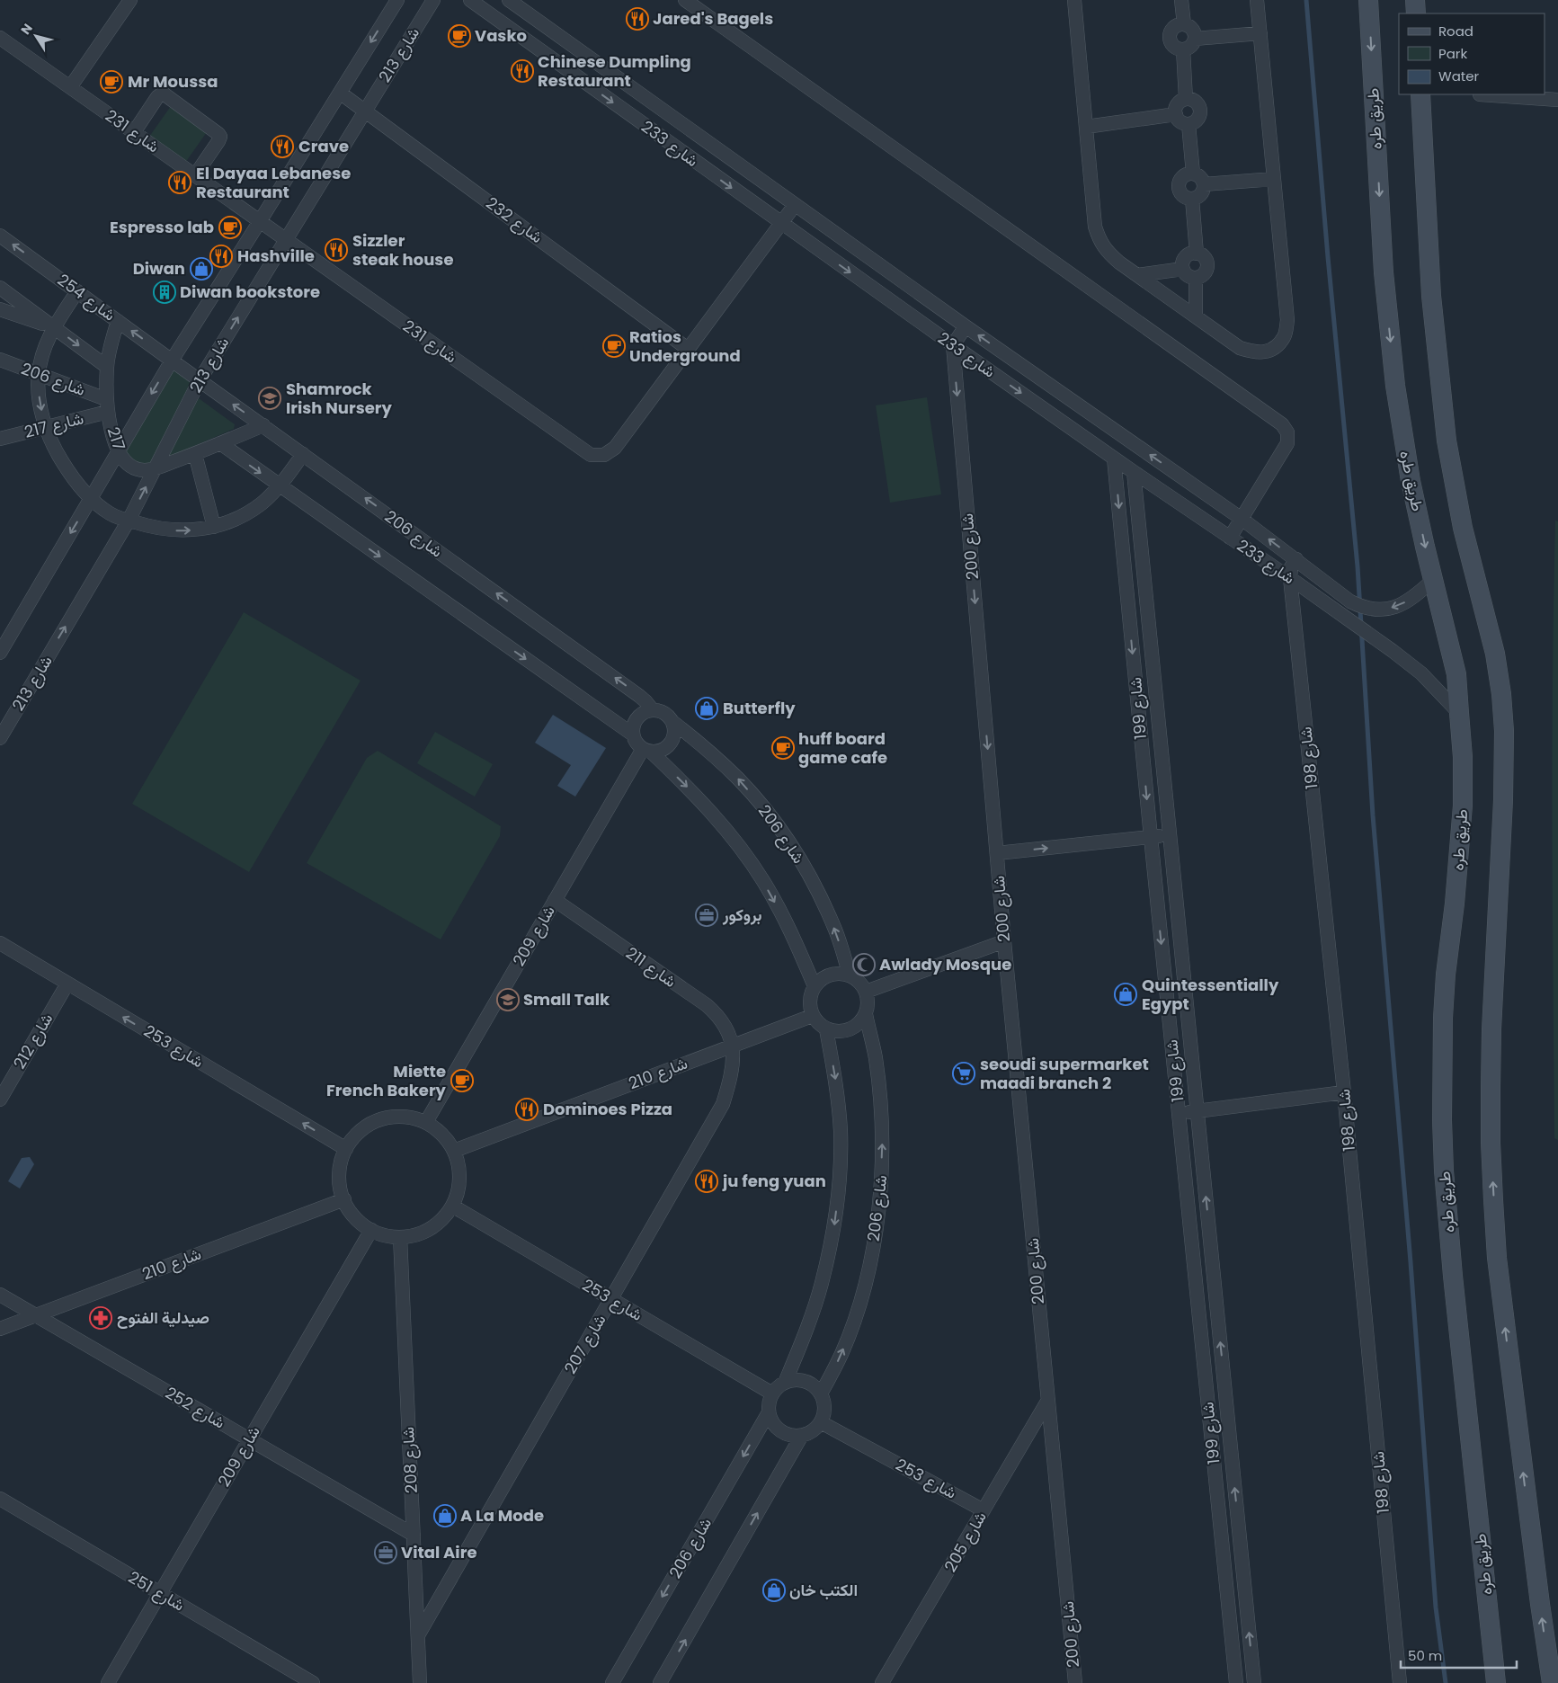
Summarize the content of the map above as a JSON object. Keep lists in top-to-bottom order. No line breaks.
{"streets":{"main road":["طريق طره"],"street":["شارع 213","شارع 231","شارع 233","شارع 232","شارع 254","شارع 206","شارع 217","217","شارع 200","شارع 199","شارع 198","شارع 209","شارع 211","شارع 212","شارع 253","شارع 210","شارع 207","شارع 252","شارع 208","شارع 205","شارع 251"]},"crossings":[["شارع 213","شارع 231"],["شارع 213","شارع 232"],["شارع 213","شارع 254"],["شارع 213","شارع 206"],["شارع 213","217"],["طريق طره","شارع 233"],["شارع 231","شارع 233"],["شارع 231","شارع 232"],["شارع 233","شارع 200"],["شارع 233","شارع 199"],["شارع 233","شارع 198"],["شارع 254","شارع 206"],["شارع 254","217"],["شارع 206","شارع 217"],["شارع 206","217"],["شارع 206","شارع 209"],["شارع 206","شارع 253"],["شارع 206","شارع 210"],["شارع 217","217"],["شارع 200","شارع 205"],["شارع 209","شارع 211"],["شارع 209","شارع 253"],["شارع 209","شارع 210"],["شارع 209","شارع 252"],["شارع 209","شارع 208"],["شارع 209","شارع 251"],["شارع 211","شارع 210"],["شارع 211","شارع 207"],["شارع 212","شارع 253"],["شارع 253","شارع 210"],["شارع 253","شارع 207"],["شارع 253","شارع 208"],["شارع 253","شارع 205"],["شارع 210","شارع 207"],["شارع 210","شارع 252"],["شارع 210","شارع 208"],["شارع 207","شارع 208"],["شارع 252","شارع 208"]],"one_way":["شارع 200"],"places":{"restaurant":["Jared's Bagels","Chinese Dumpling Restaurant","Crave","El Dayaa Lebanese Restaurant","Sizzler steak house","Hashville","Dominoes Pizza","ju feng yuan"],"cafe":["Vasko","Mr Moussa","Espresso lab","Ratios Underground","huff board game cafe","Miette French Bakery"],"shop":["Diwan","Butterfly","Quintessentially Egypt","A La Mode","الكتب خان"],"building":["Diwan bookstore"],"school or university":["Shamrock Irish Nursery","Small Talk"],"office":["بروكور","Vital Aire"],"mosque":["Awlady Mosque"],"supermarket":["seoudi supermarket maadi branch 2"],"pharmacy":["صيدلية الفتوح"]},"legend":["Road","Park","Water"],"scale_bar":"50 m","north":"top left"}
